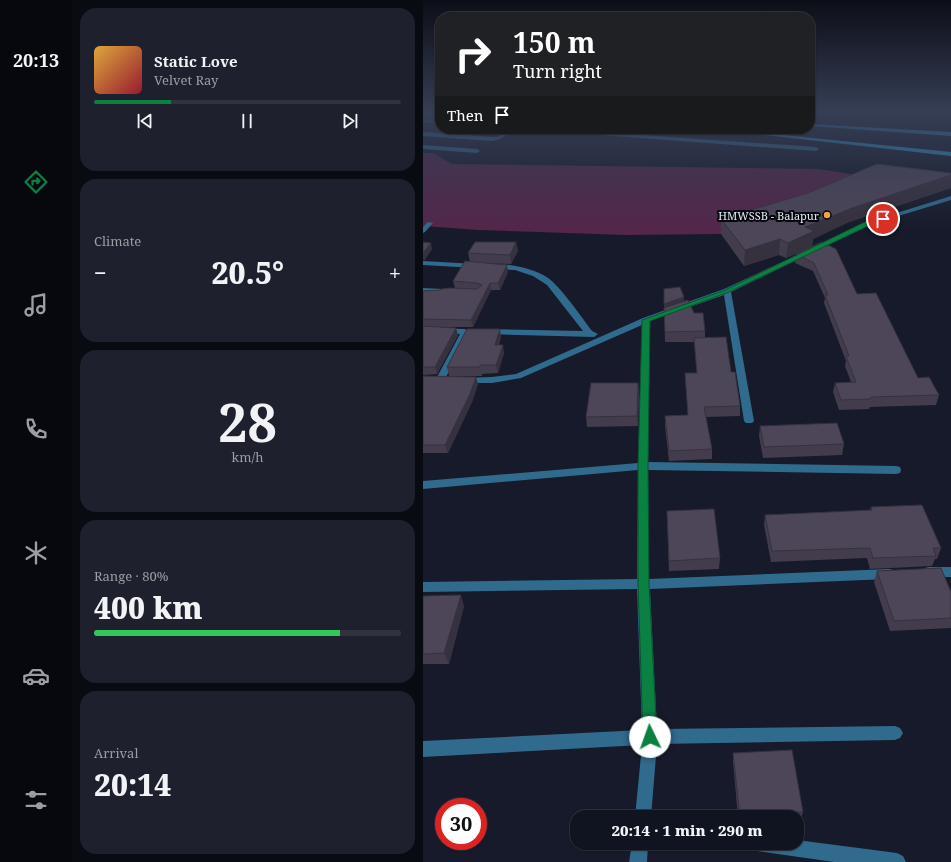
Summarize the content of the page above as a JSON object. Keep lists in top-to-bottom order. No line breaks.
{"places":["HMWSSB - Balapur"],"page":{"tabs":"20:13","turn":["150 m","Turn right"],"song":["Static Love","Velvet Ray"],"then":"Then","tile":["Climate",["28","km/h"],["Range · 80%","400 km"],["Arrival","20:14"]],"heat":["−","20.5°","+"],"limit":"30","trip":"20:14 · 1 min · 290 m"}}
